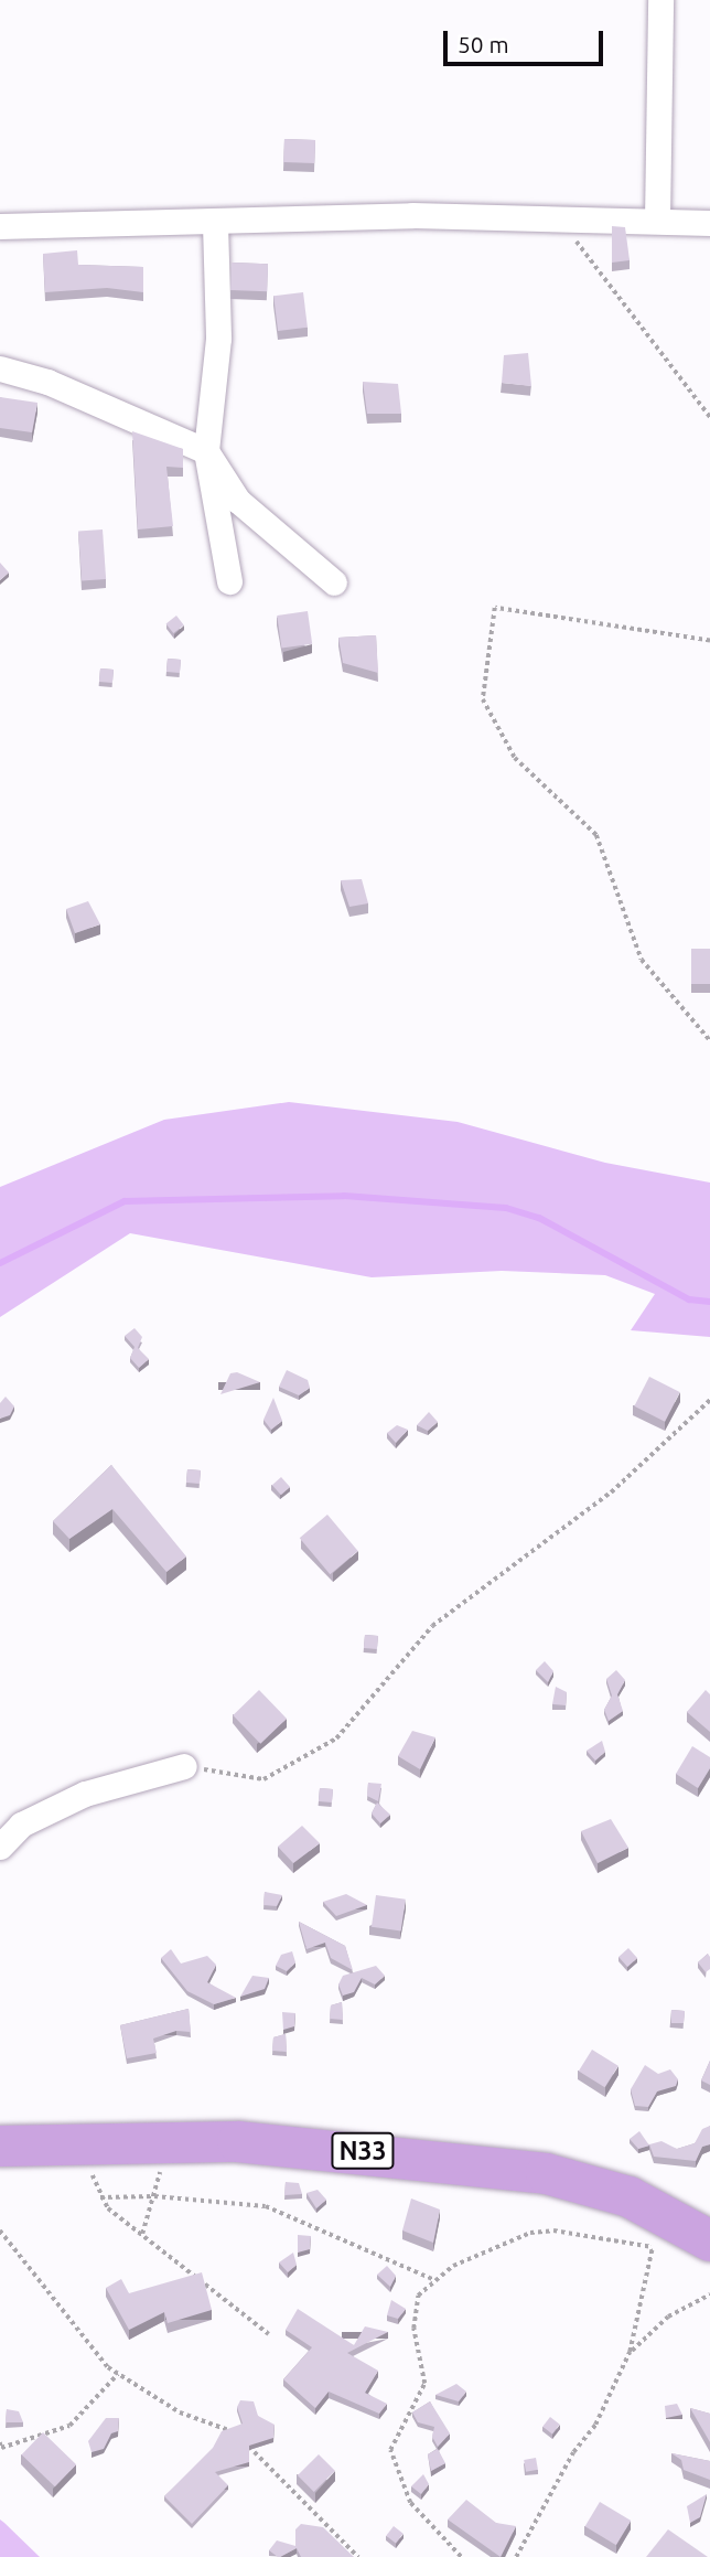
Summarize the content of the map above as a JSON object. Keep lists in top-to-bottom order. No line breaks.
{"streets":{"main road":["N33"]},"scale_bar":"50 m"}
